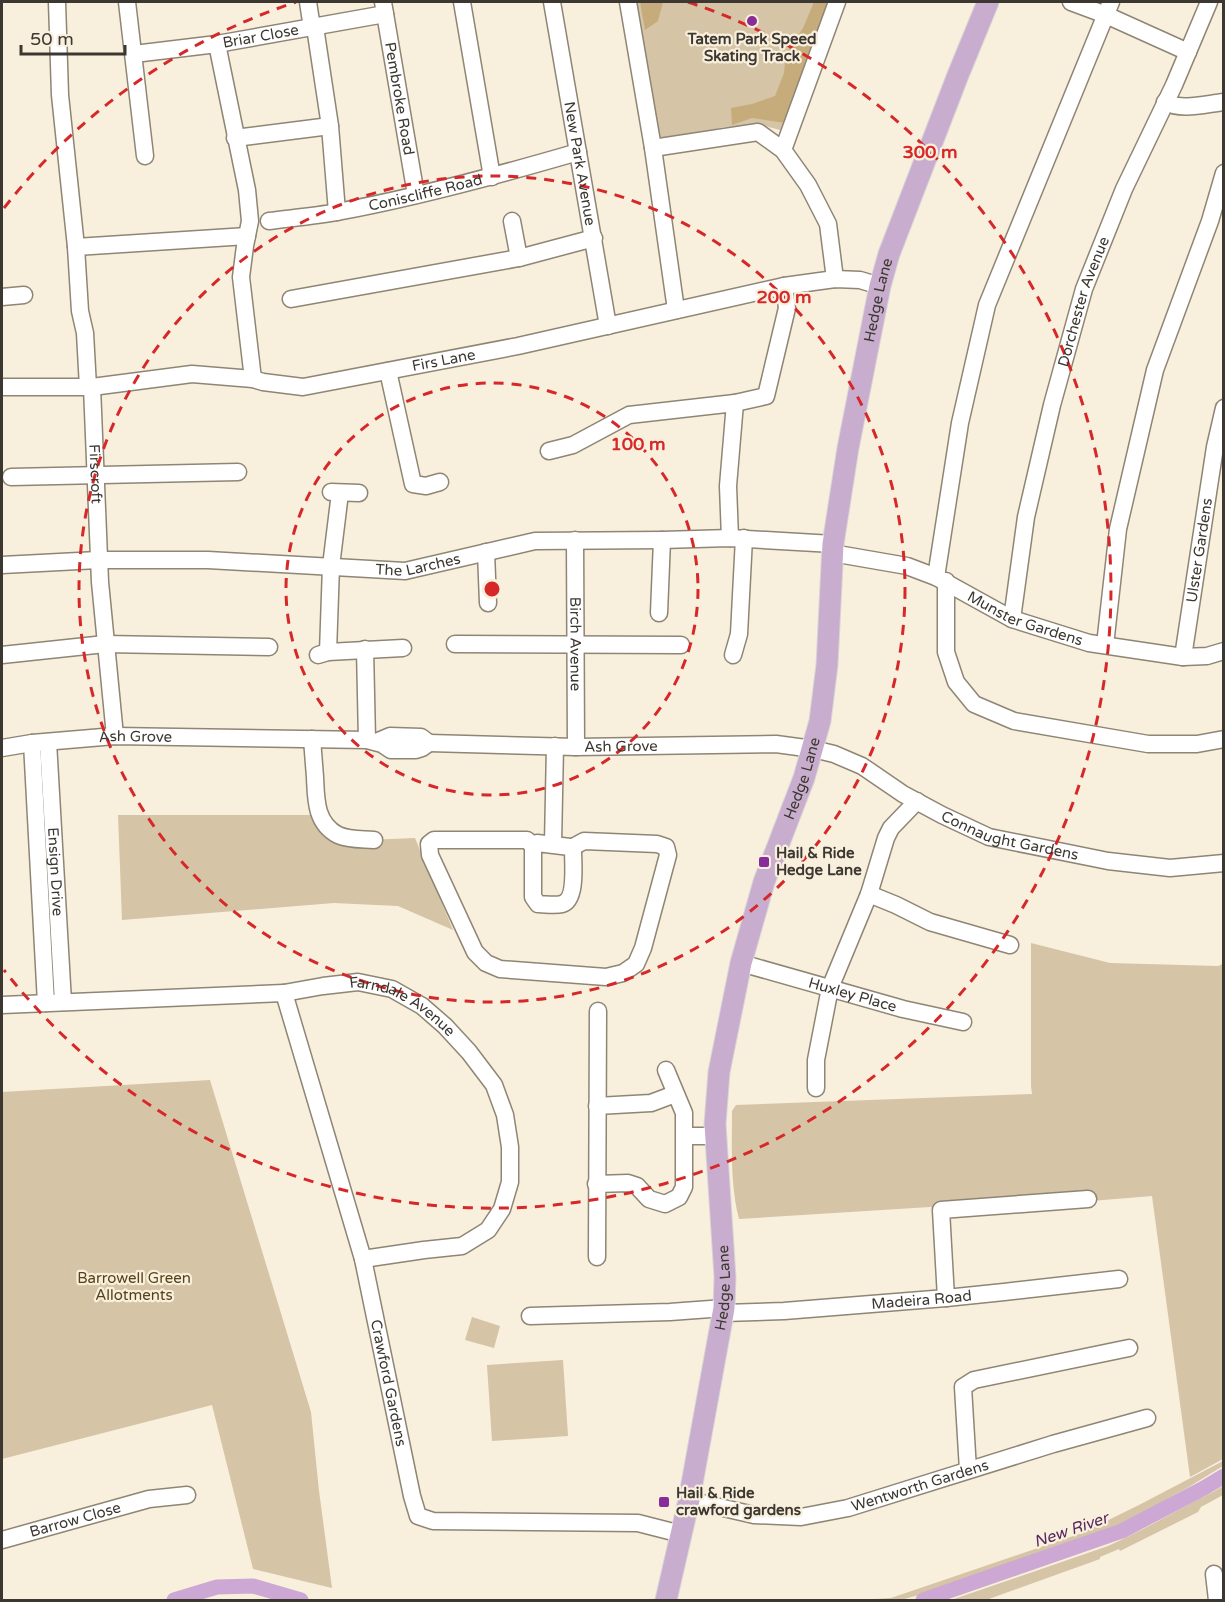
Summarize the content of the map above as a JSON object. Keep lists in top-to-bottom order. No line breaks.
{"streets":{"main road":["Hedge Lane"],"street":["Briar Close","Pembroke Road","New Park Avenue","Coniscliffe Road","Dorchester Avenue","Firs Lane","Firscroft","Ulster Gardens","The Larches","Munster Gardens","Birch Avenue","Ash Grove","Connaught Gardens","Ensign Drive","Huxley Place","Farndale Avenue","Madeira Road","Crawford Gardens","Wentworth Gardens","Barrow Close"]},"crossings":[["Briar Close","Pembroke Road"],["Pembroke Road","Coniscliffe Road"],["New Park Avenue","Coniscliffe Road"],["New Park Avenue","Firs Lane"],["Hedge Lane","Firs Lane"],["Hedge Lane","The Larches"],["Hedge Lane","Munster Gardens"],["Hedge Lane","Ash Grove"],["Hedge Lane","Connaught Gardens"],["Hedge Lane","Huxley Place"],["Hedge Lane","Madeira Road"],["Hedge Lane","Crawford Gardens"],["Hedge Lane","Wentworth Gardens"],["Dorchester Avenue","Munster Gardens"],["Firs Lane","Firscroft"],["Firscroft","The Larches"],["Firscroft","Ash Grove"],["Ulster Gardens","Munster Gardens"],["The Larches","Munster Gardens"],["The Larches","Birch Avenue"],["Birch Avenue","Ash Grove"],["Ash Grove","Connaught Gardens"],["Ash Grove","Ensign Drive"],["Ensign Drive","Farndale Avenue"],["Farndale Avenue","Crawford Gardens"]],"water":["New River"],"parks":["Barrowell Green Allotments"],"places":{"other":["Tatem Park Speed Skating Track"],"transit":["Hail & Ride Hedge Lane","Hail & Ride crawford gardens"]},"scale_bar":"50 m","rings":["300 m","200 m","100 m"]}
